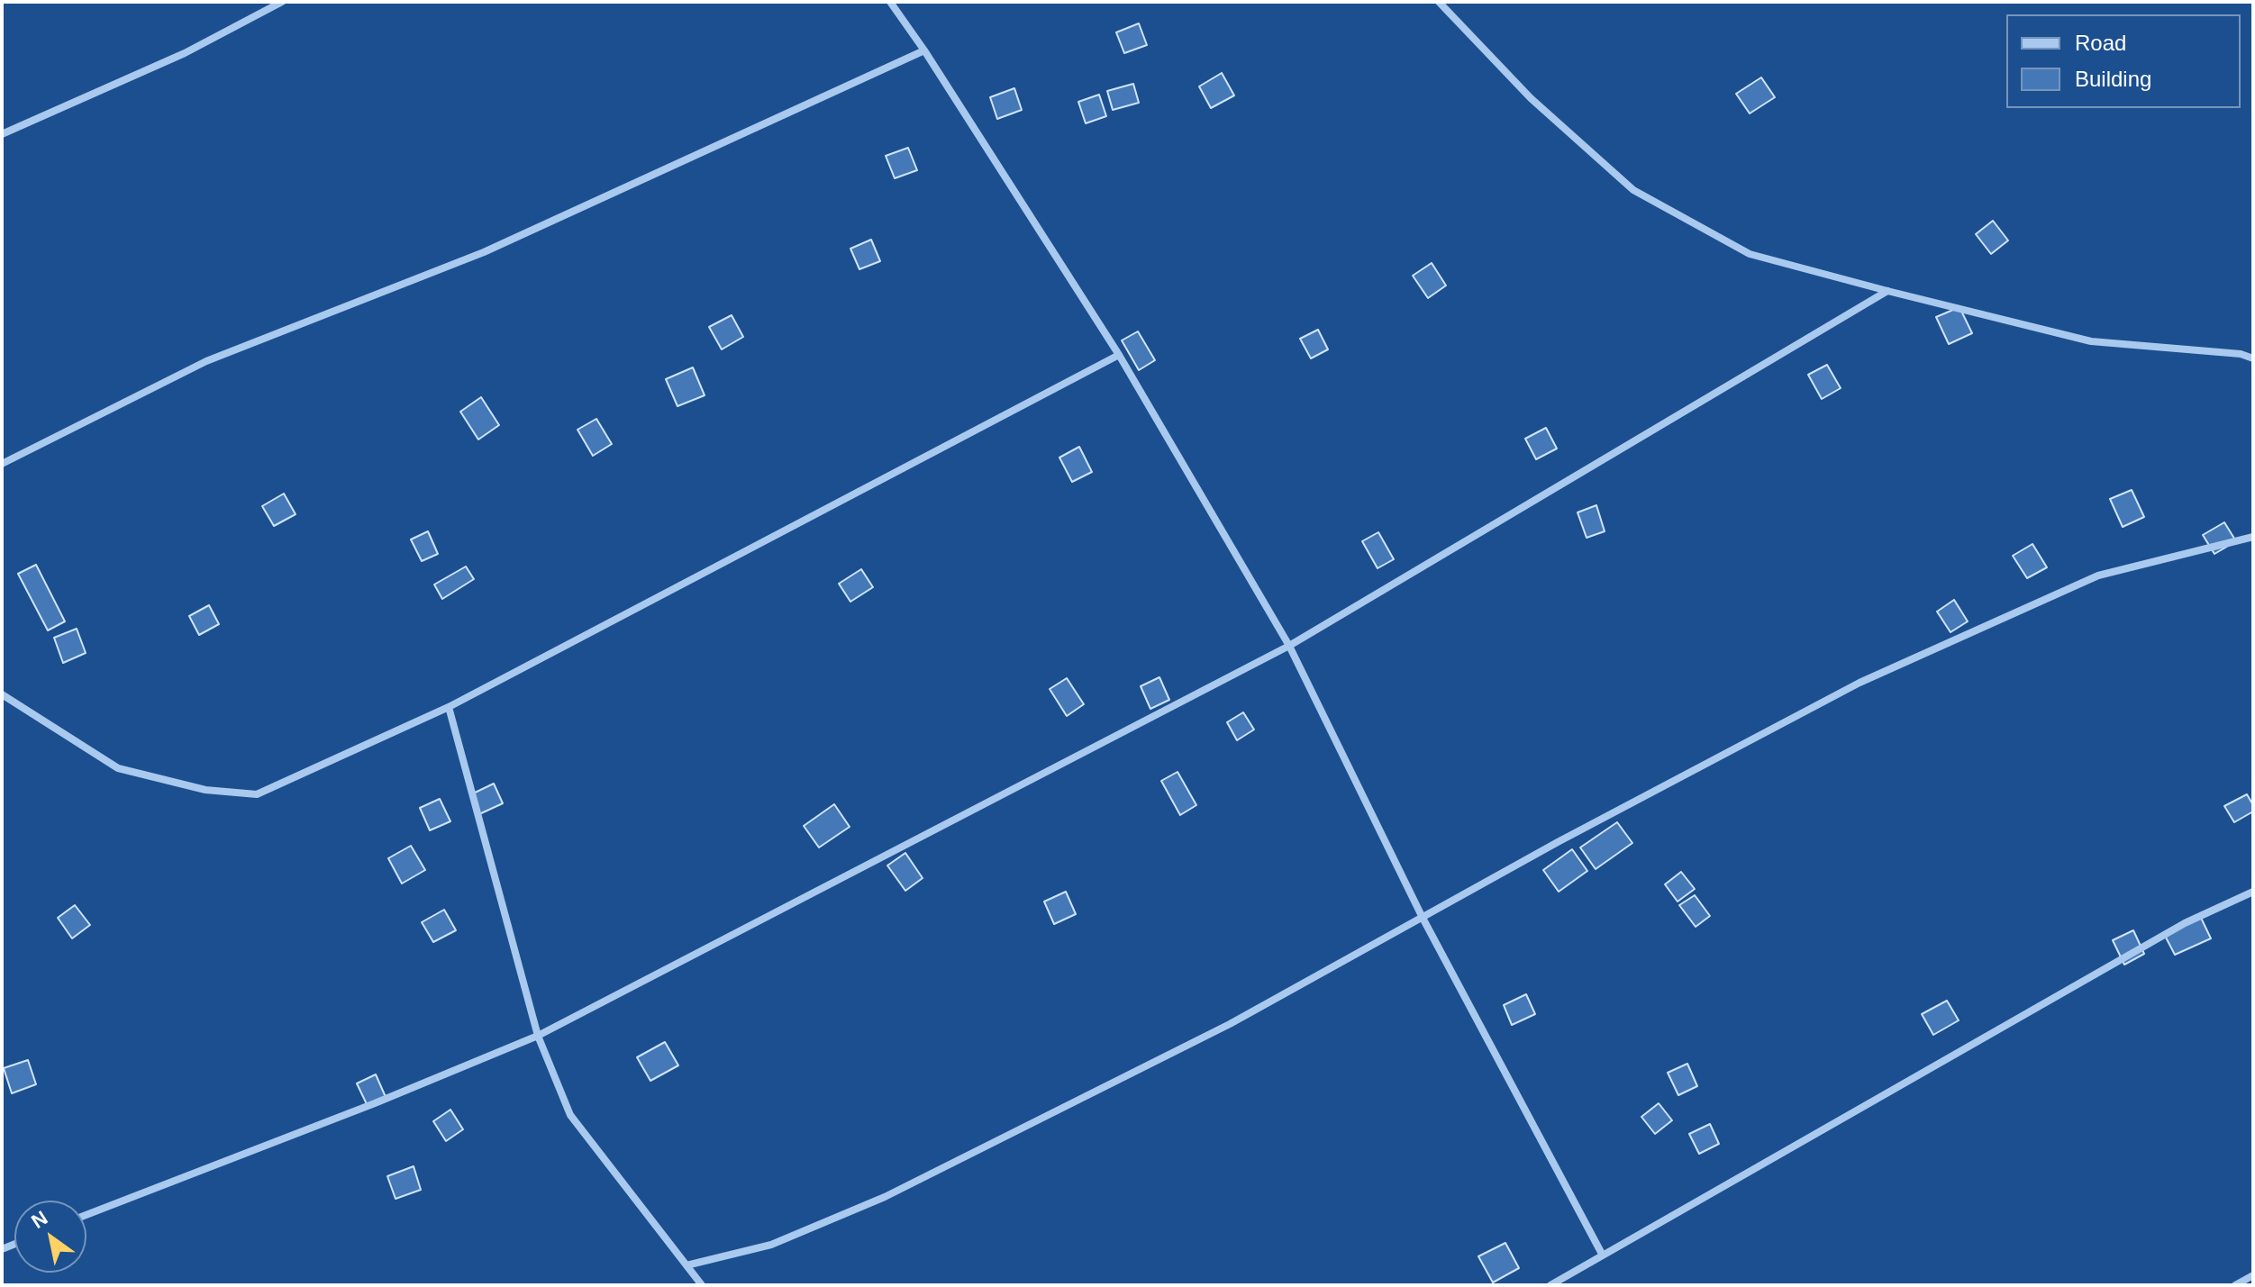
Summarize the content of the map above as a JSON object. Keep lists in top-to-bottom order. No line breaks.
{"legend":["Road","Building"],"north":"top left"}
